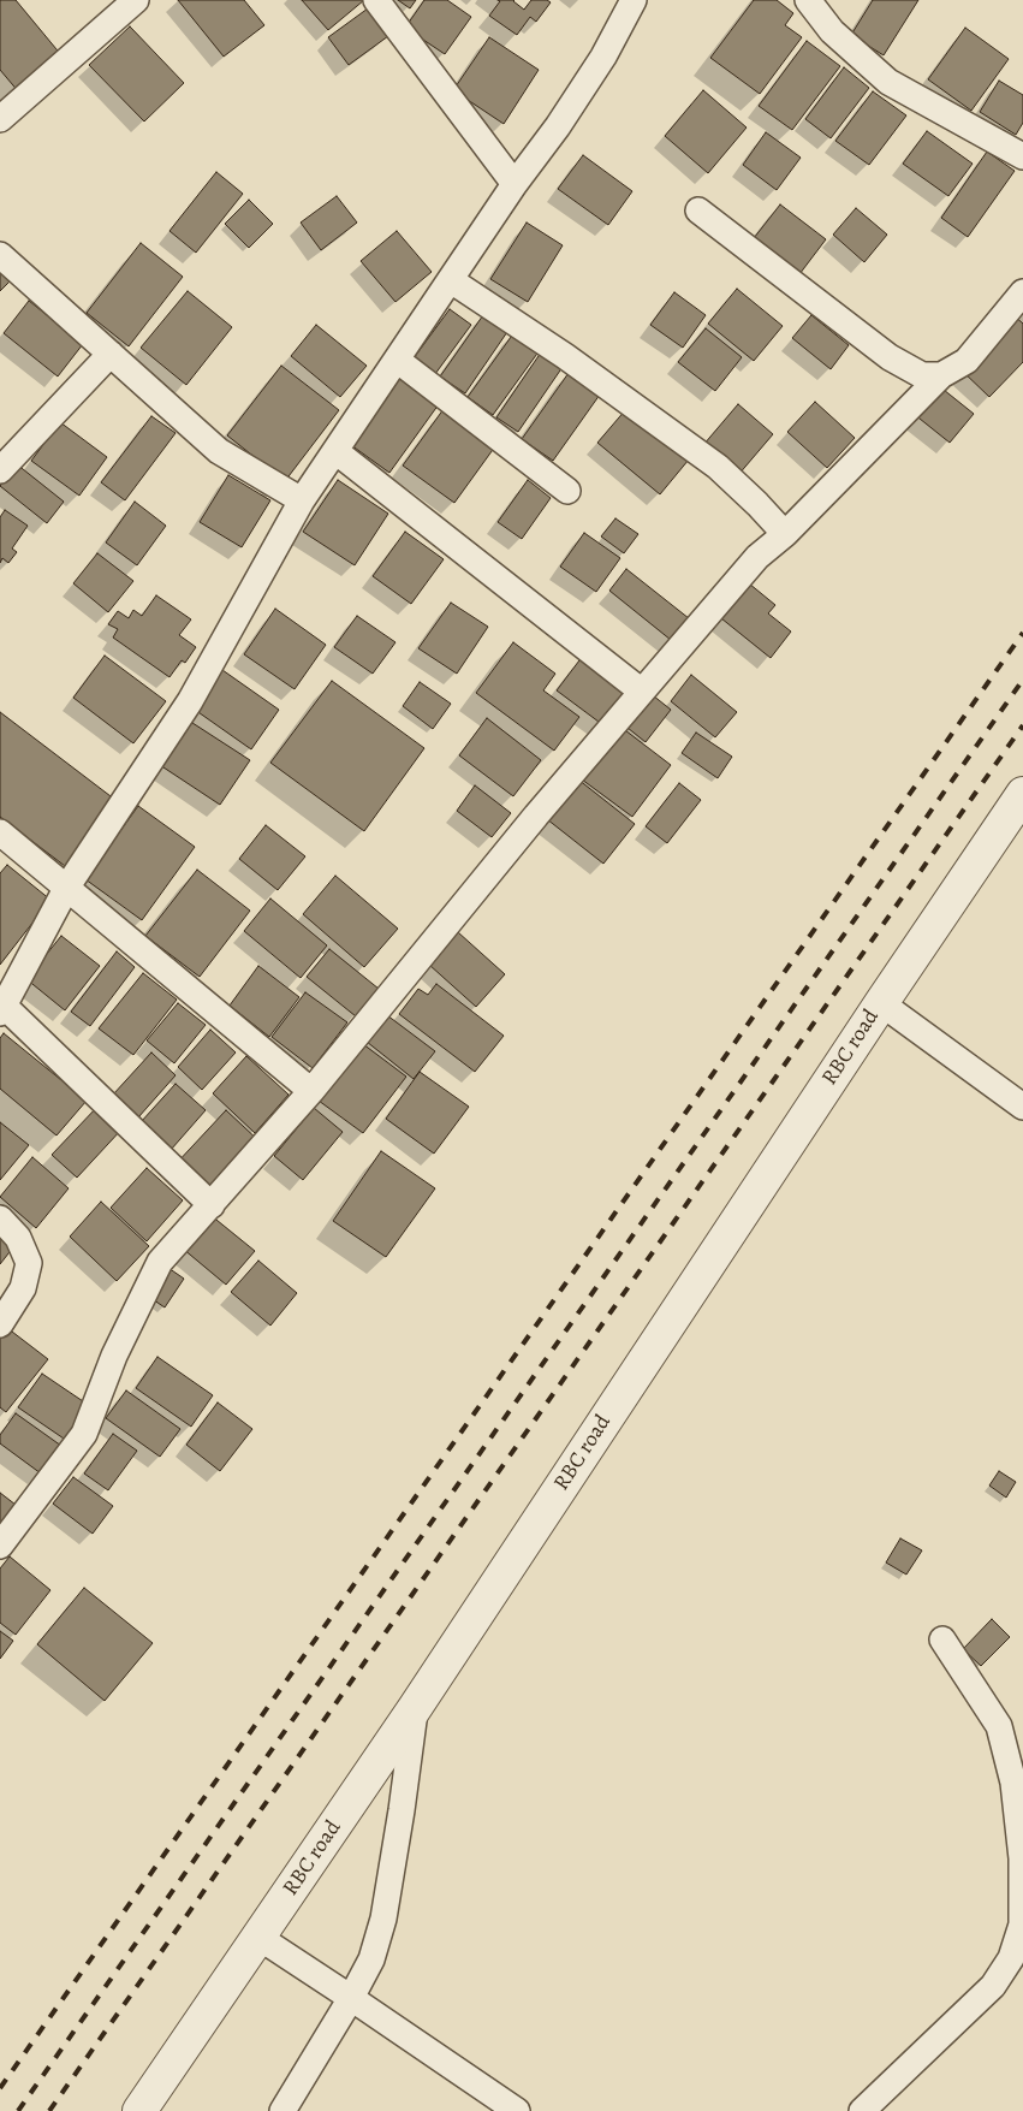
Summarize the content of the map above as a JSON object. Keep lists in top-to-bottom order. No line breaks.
{"streets":{"street":["RBC road"]}}
